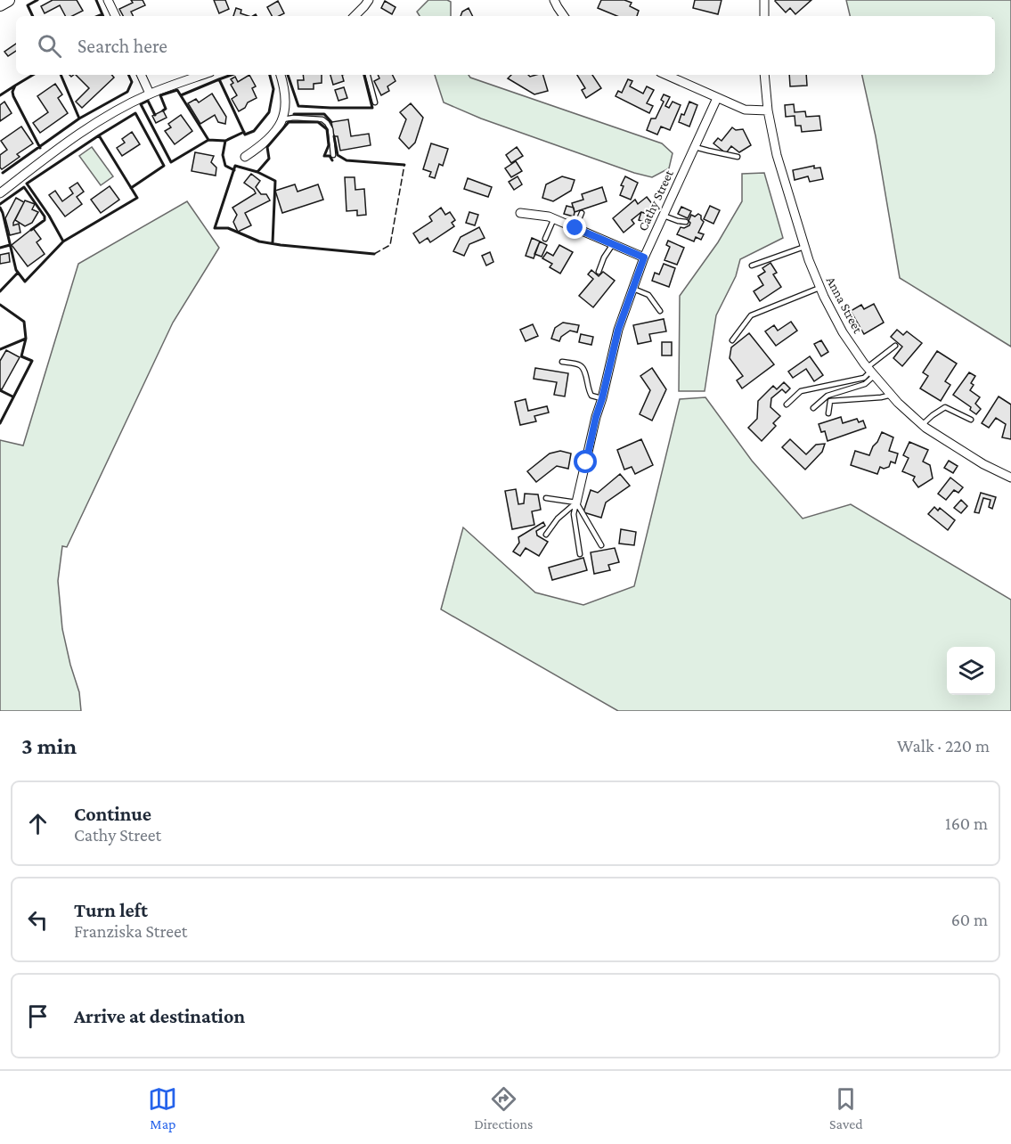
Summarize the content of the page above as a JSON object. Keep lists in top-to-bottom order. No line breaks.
{"streets":{"street":["Cathy Street","Anna Street"]},"page":{"search":"Search here","heading":["3 min","Walk · 220 m"],"list":[["Continue","Cathy Street","160 m"],["Turn left","Franziska Street","60 m"],"Arrive at destination"],"nav":["Map","Directions","Saved"]}}
